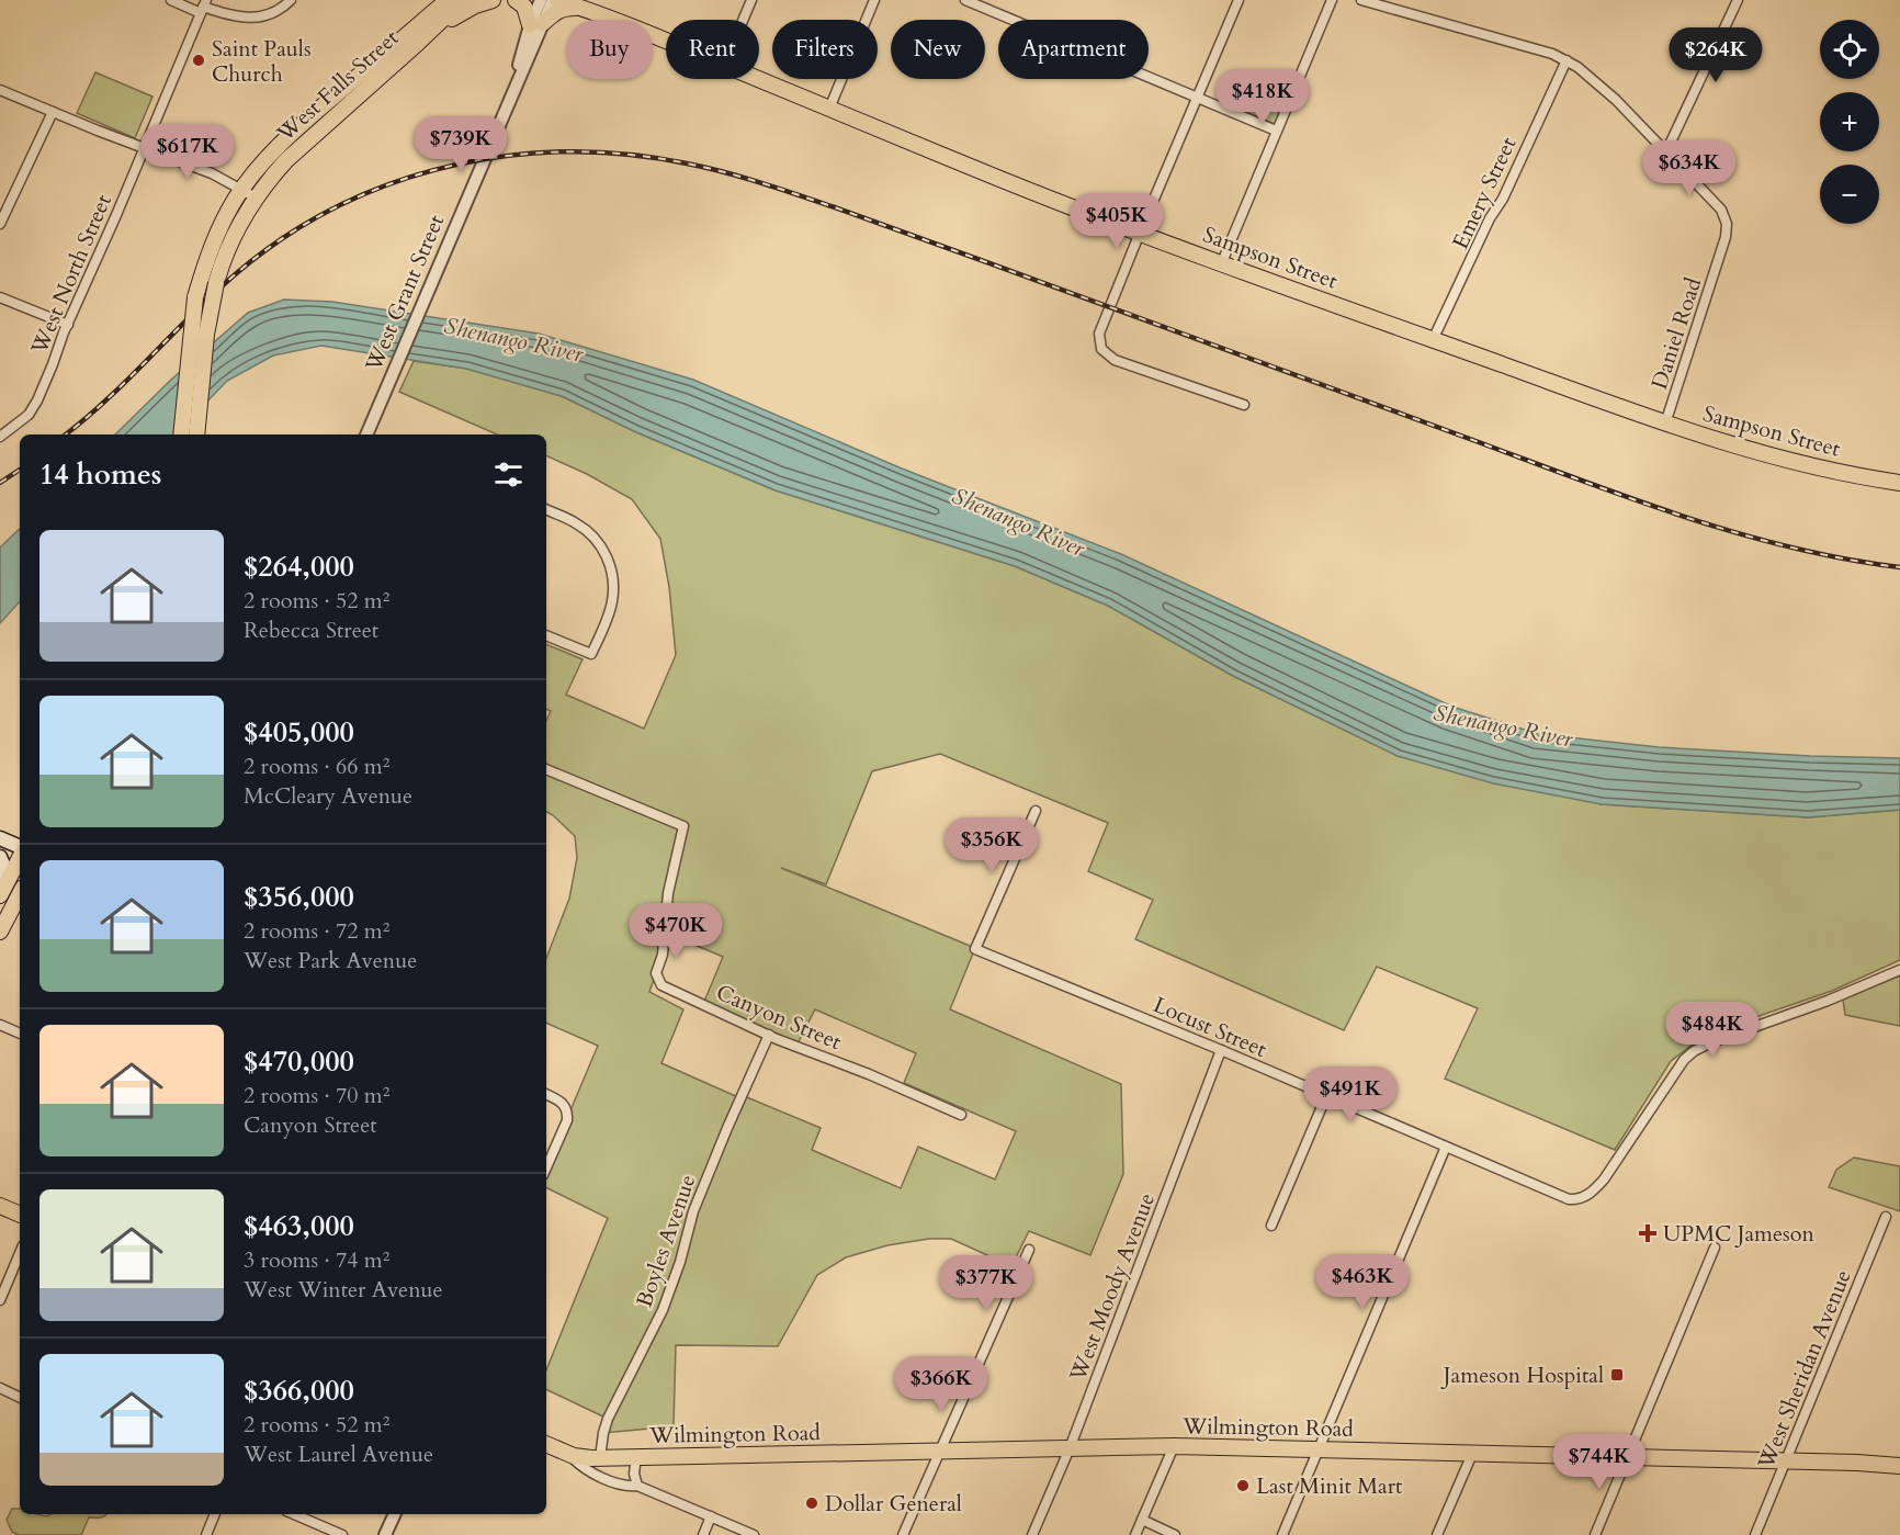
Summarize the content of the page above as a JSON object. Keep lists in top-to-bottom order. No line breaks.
{"streets":{"main road":["West Falls Street","Sampson Street","Wilmington Road"],"street":["Emery Street","West North Street","West Grant Street","Daniel Road","Canyon Street","Locust Street","Boyles Avenue","West Moody Avenue","West Sheridan Avenue"]},"crossings":[["Emery Street","Sampson Street"],["Sampson Street","West Grant Street"],["Sampson Street","Daniel Road"],["Canyon Street","Boyles Avenue"],["Locust Street","West Moody Avenue"],["Boyles Avenue","Wilmington Road"],["West Moody Avenue","Wilmington Road"],["West Sheridan Avenue","Wilmington Road"]],"water":["Shenango River"],"places":{"other":["Saint Pauls Church","Last Minit Mart","Dollar General"],"health":["UPMC Jameson"],"transit":["Jameson Hospital"]},"page":{"map_buttons":["+","−"],"chip":["Buy","Rent","Filters","New","Apartment"],"price":["$264K","$418K","$739K","$617K","$634K","$405K","$356K","$470K","$484K","$491K","$463K","$377K","$366K","$744K"],"heading":"14 homes","list":[{"name":"$264,000","note":"2 rooms · 52 m² · Rebecca Street"},{"name":"$405,000","note":"2 rooms · 66 m² · McCleary Avenue"},{"name":"$356,000","note":"2 rooms · 72 m² · West Park Avenue"},{"name":"$470,000","note":"2 rooms · 70 m² · Canyon Street"},{"name":"$463,000","note":"3 rooms · 74 m² · West Winter Avenue"},{"name":"$366,000","note":"2 rooms · 52 m² · West Laurel Avenue"}]}}
